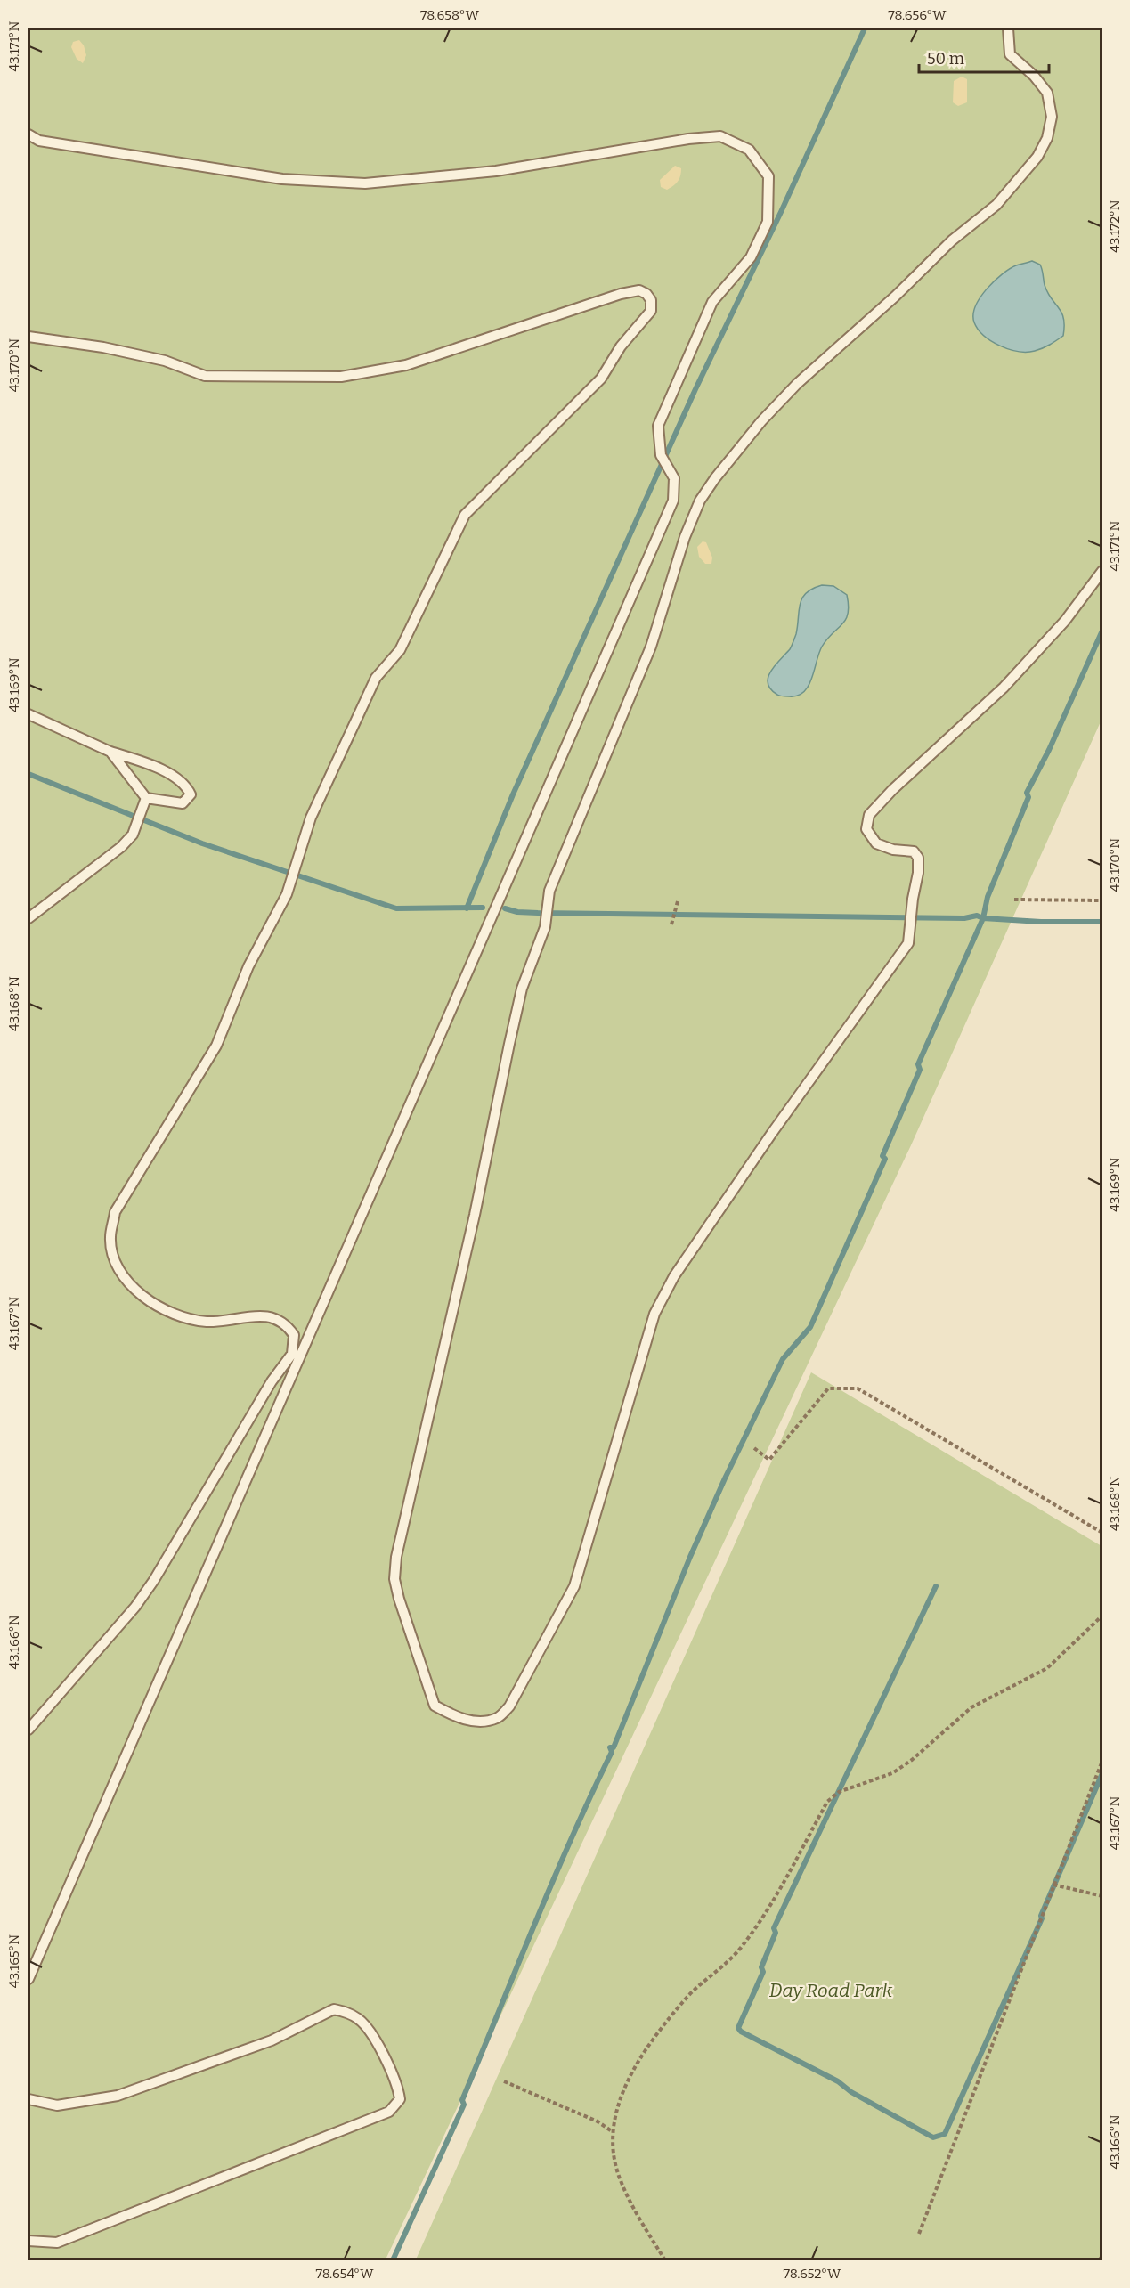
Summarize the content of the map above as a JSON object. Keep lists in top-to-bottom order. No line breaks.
{"parks":["Day Road Park"],"scale_bar":"50 m","coordinates":["78.658°W","78.656°W","43.171°N","43.172°N","43.170°N","43.169°N","43.168°N","43.167°N","43.166°N","43.165°N","78.654°W","78.652°W"]}
